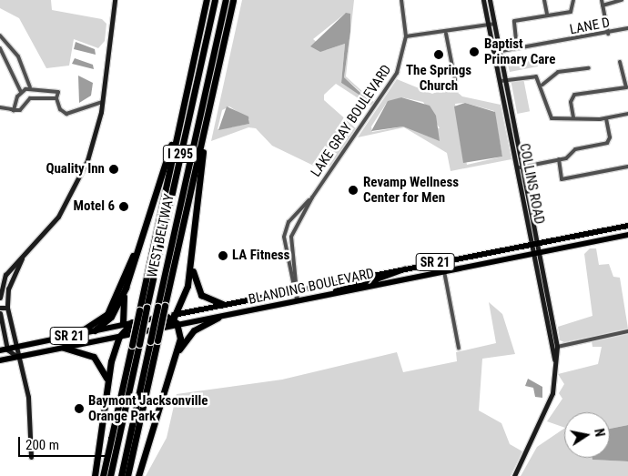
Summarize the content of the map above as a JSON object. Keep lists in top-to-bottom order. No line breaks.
{"streets":{"highway":["I 295","WEST BELTWAY"],"main road":["SR 21","BLANDING BOULEVARD"],"street":["LANE D","LAKE GRAY BOULEVARD","COLLINS ROAD"]},"crossings":[["LANE D","COLLINS ROAD"],["LAKE GRAY BOULEVARD","BLANDING BOULEVARD"],["COLLINS ROAD","BLANDING BOULEVARD"]],"places":["Baptist Primary Care","The Springs Church","Quality Inn","Revamp Wellness Center for Men","Motel 6","LA Fitness","Baymont Jacksonville Orange Park"],"scale_bar":"200 m","north":"right"}
